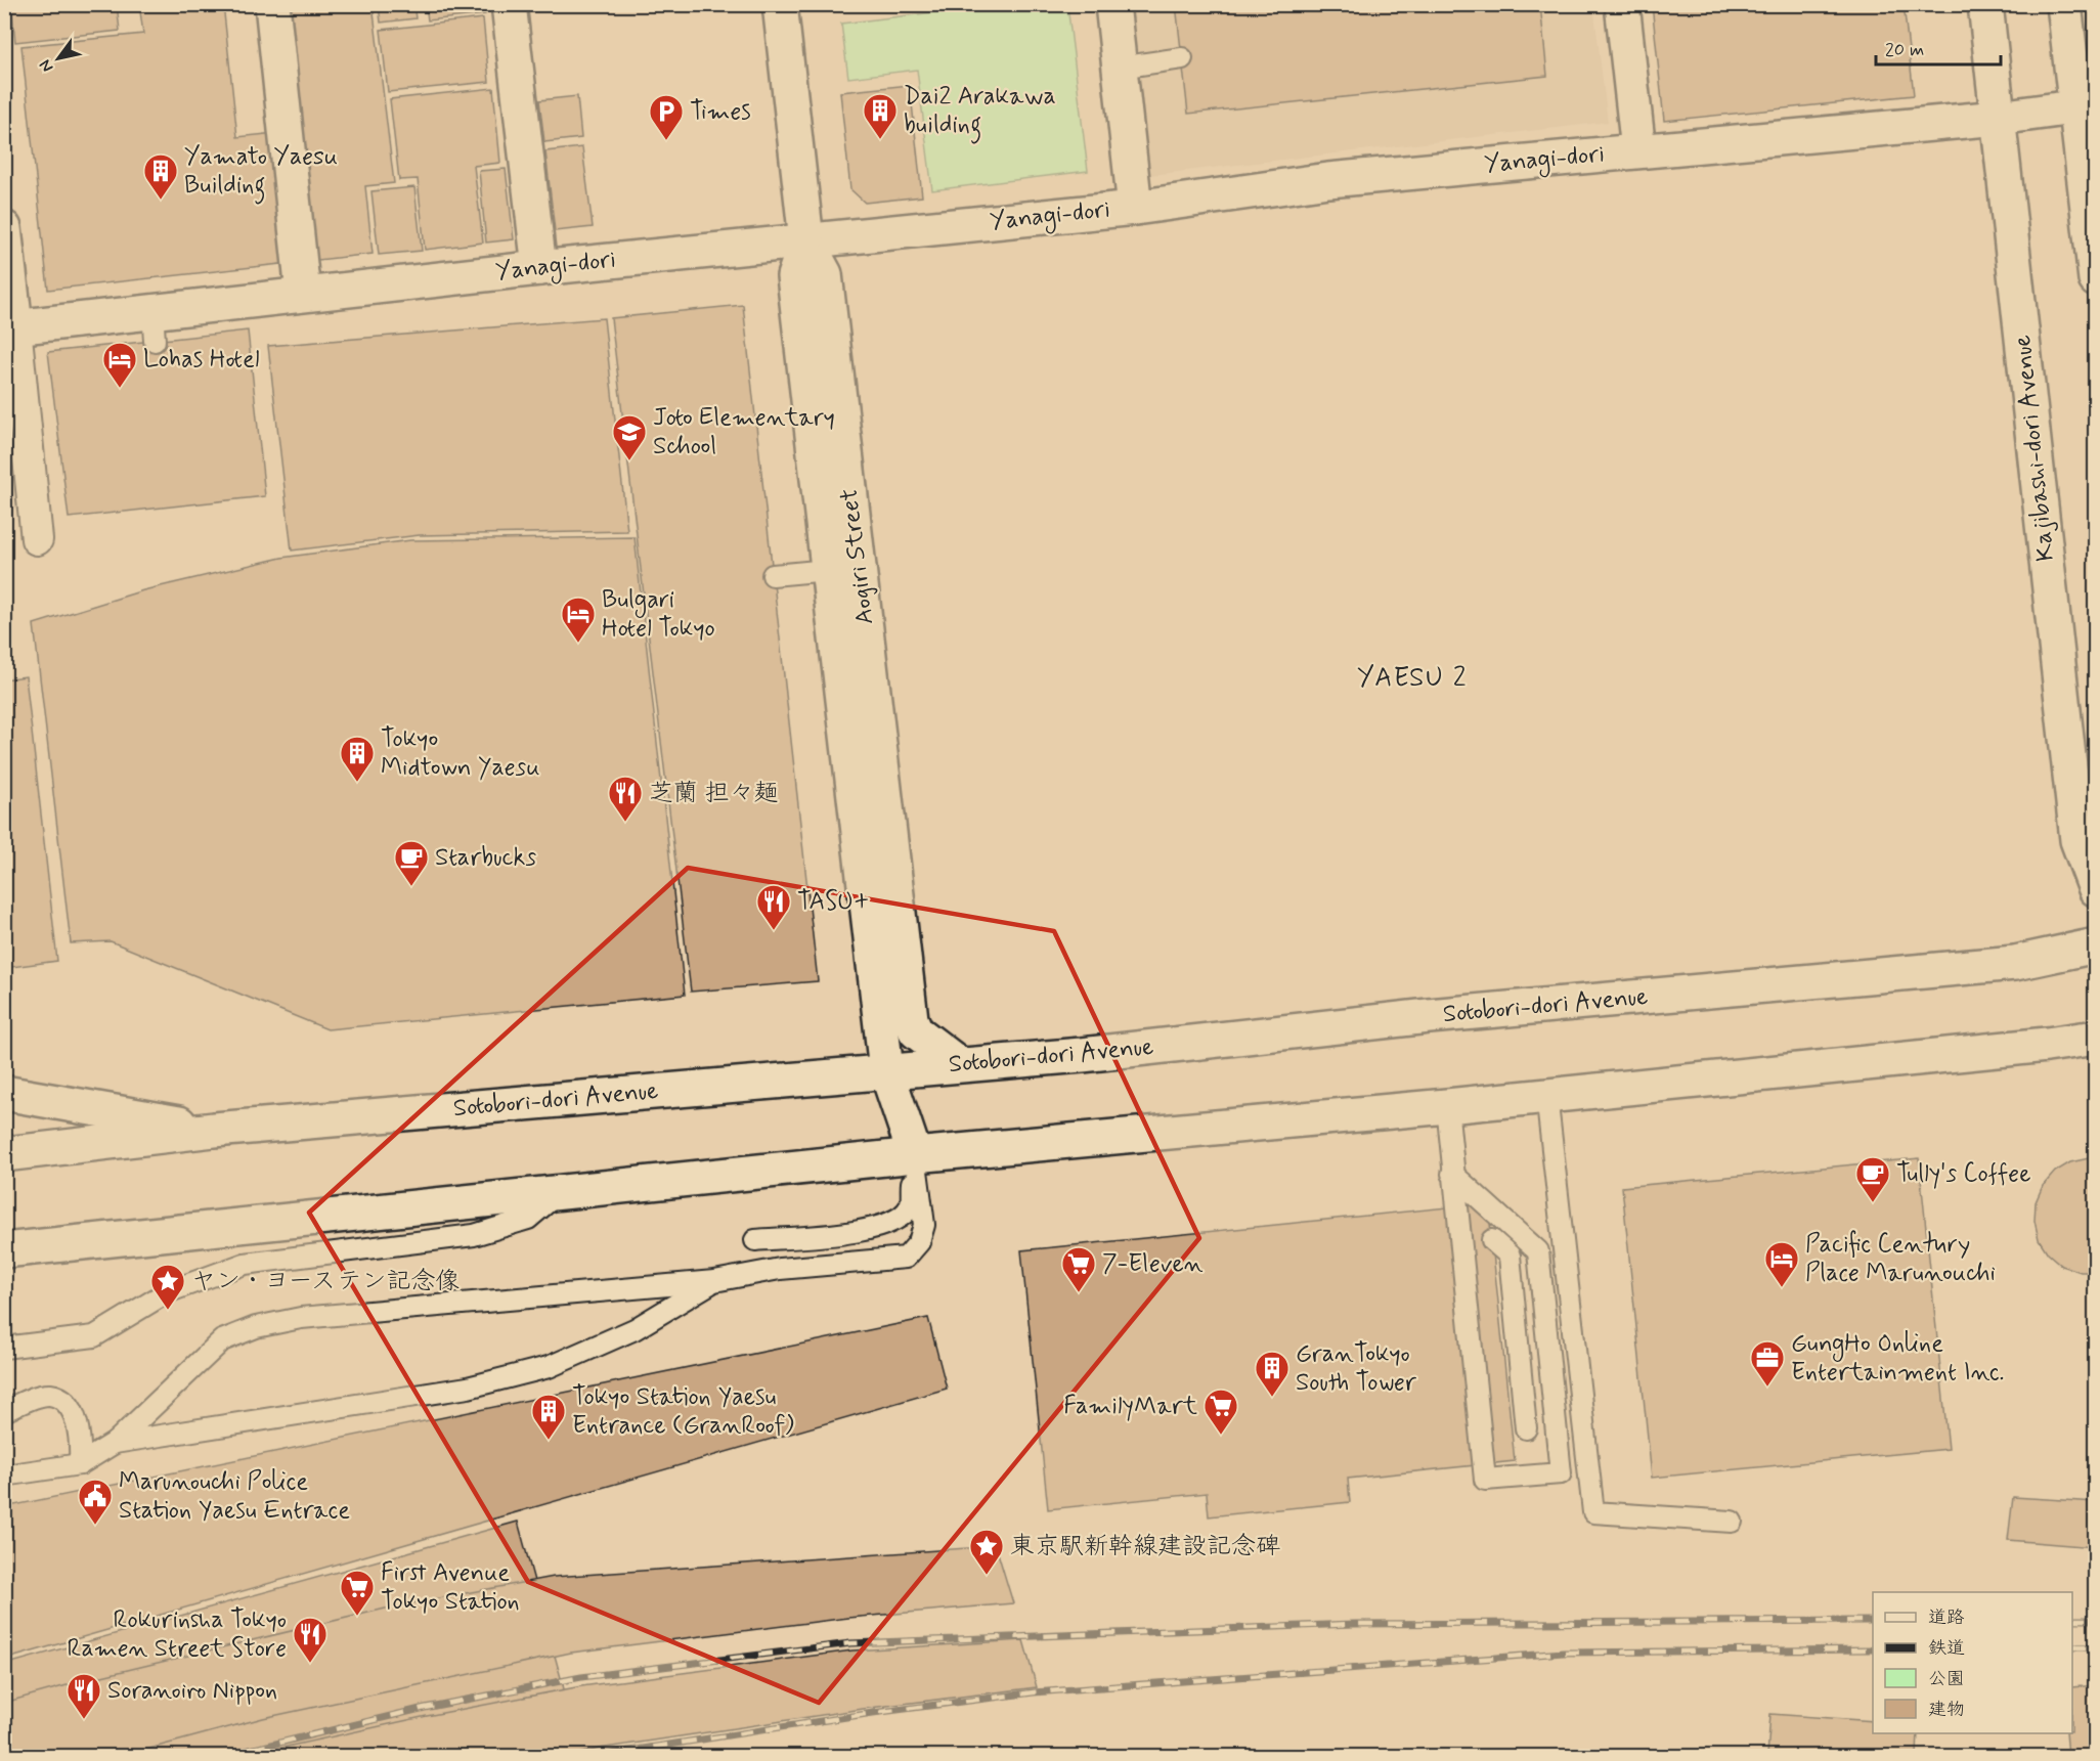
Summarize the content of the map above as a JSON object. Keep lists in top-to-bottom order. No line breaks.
{"streets":{"street":["Yanagi-dori","Kajibashi-dori Avenue","Aogiri Street","Sotobori-dori Avenue"]},"crossings":[["Yanagi-dori","Kajibashi-dori Avenue"],["Yanagi-dori","Aogiri Street"],["Aogiri Street","Sotobori-dori Avenue"]],"districts":["YAESU 2"],"places":{"building":["Dai2 Arakawa building","Yamato Yaesu Building","Tokyo Midtown Yaesu","GranTokyo South Tower","Tokyo Station Yaesu Entrance (GranRoof)"],"parking":["Times"],"hotel":["Lohas Hotel","Bulgari Hotel Tokyo","Pacific Century Place Marunouchi"],"school or university":["Joto Elementary School"],"restaurant":["芝蘭 担々麺","TASU+","Rokurinsha Tokyo Ramen Street Store","Soranoiro Nippon"],"cafe":["Starbucks","Tully's Coffee"],"supermarket":["7-Eleven","FamilyMart","First Avenue Tokyo Station"],"place":["ヤン・ヨーステン記念像","東京駅新幹線建設記念碑"],"office":["GungHo Online Entertainment Inc."],"public building":["Marunouchi Police Station Yaesu Entrace"]},"legend":["道路","鉄道","公園","建物"],"scale_bar":"20 m","north":"bottom left"}
